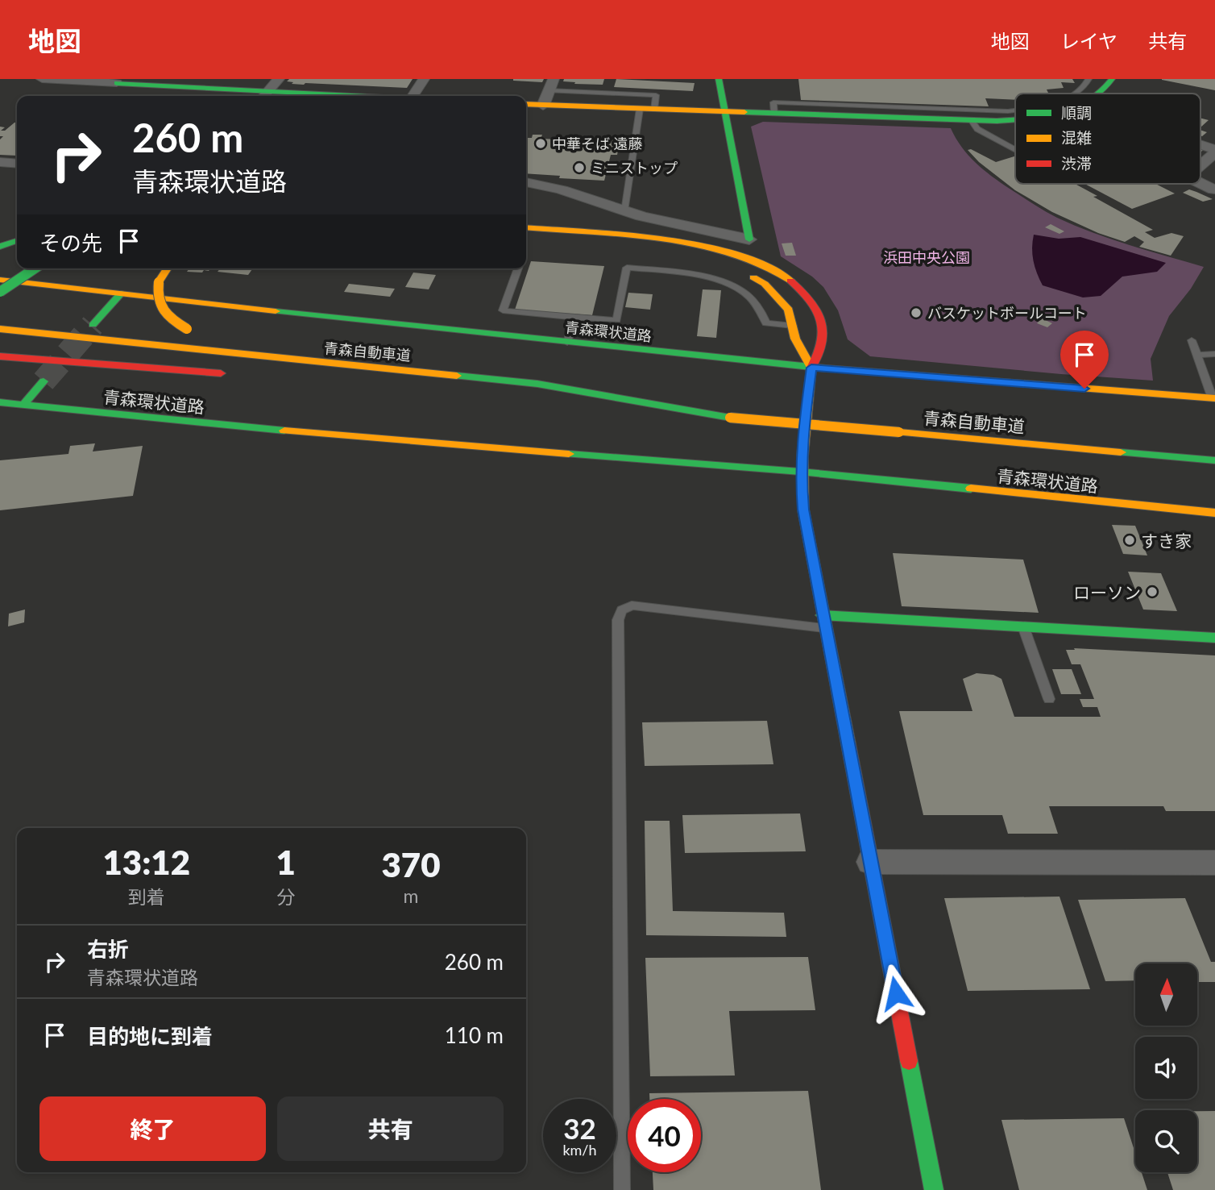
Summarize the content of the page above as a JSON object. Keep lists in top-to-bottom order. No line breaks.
{"streets":{"main road":["青森環状道路","青森自動車道"]},"parks":["浜田中央公園"],"places":["中華そば 遠藤","ミニストップ","バスケットボールコート","すき家","ローソン"],"legend":["順調","混雑","渋滞"],"north":"top","page":{"header":"地図","nav":["地図","レイヤ","共有"],"turn":["260 m","青森環状道路"],"then":"その先","eta":["13:12","到着","1","分","370","m"],"list":[{"name":"右折","note":"青森環状道路","value":"260 m"},{"name":"目的地に到着","value":"110 m"}],"buttons":["終了","共有"],"speed":"32 km/h","limit":"40"}}
